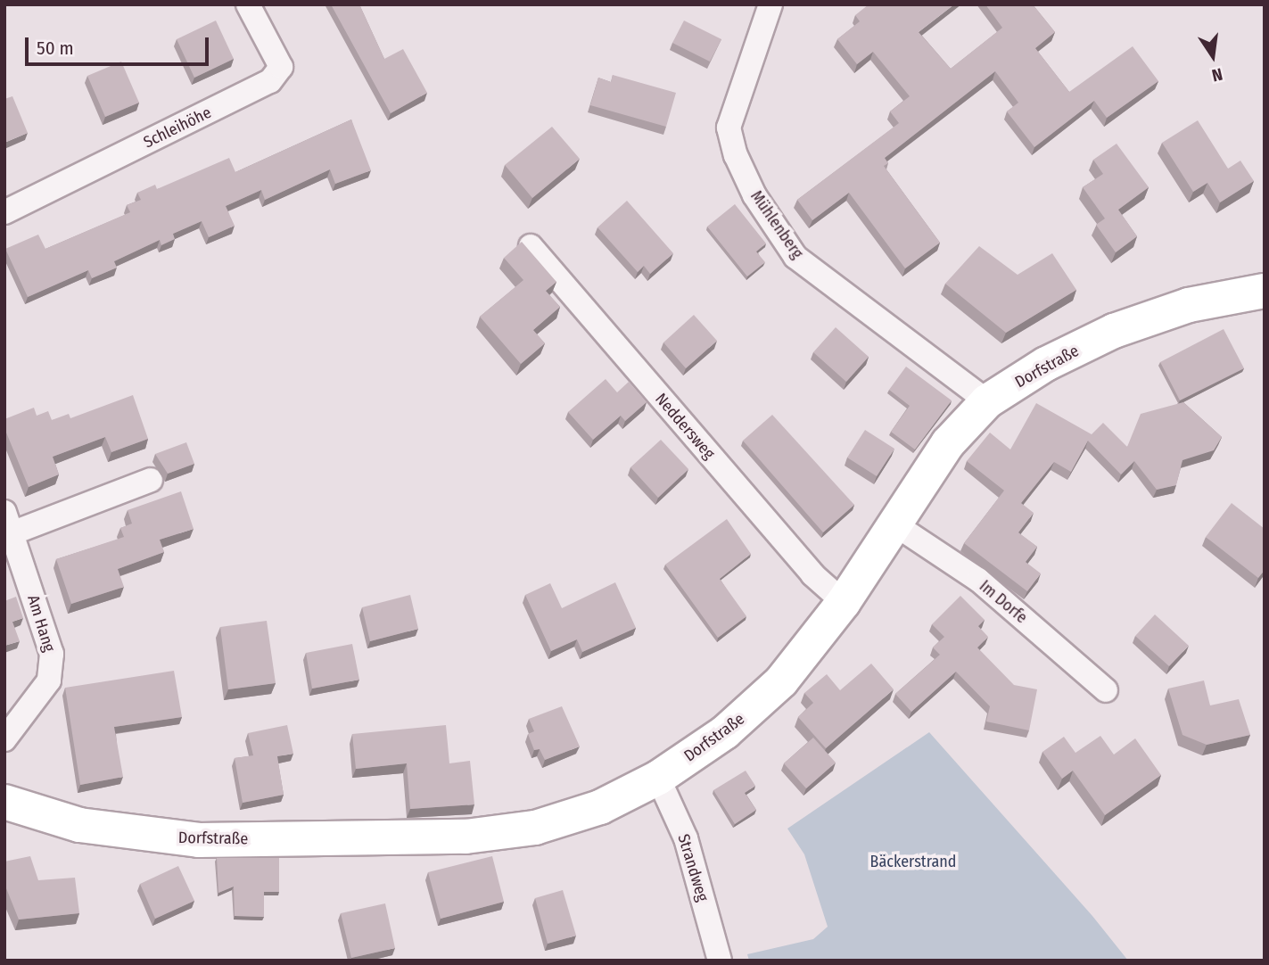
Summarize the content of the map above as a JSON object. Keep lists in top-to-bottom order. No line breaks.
{"streets":{"street":["Schleihöhe","Mühlenberg","Dorfstraße","Neddersweg","Im Dorfe","Am Hang","Strandweg"]},"crossings":[["Mühlenberg","Dorfstraße"],["Dorfstraße","Neddersweg"],["Dorfstraße","Im Dorfe"],["Dorfstraße","Strandweg"]],"parks":["Bäckerstrand"],"scale_bar":"50 m","north":"bottom"}
